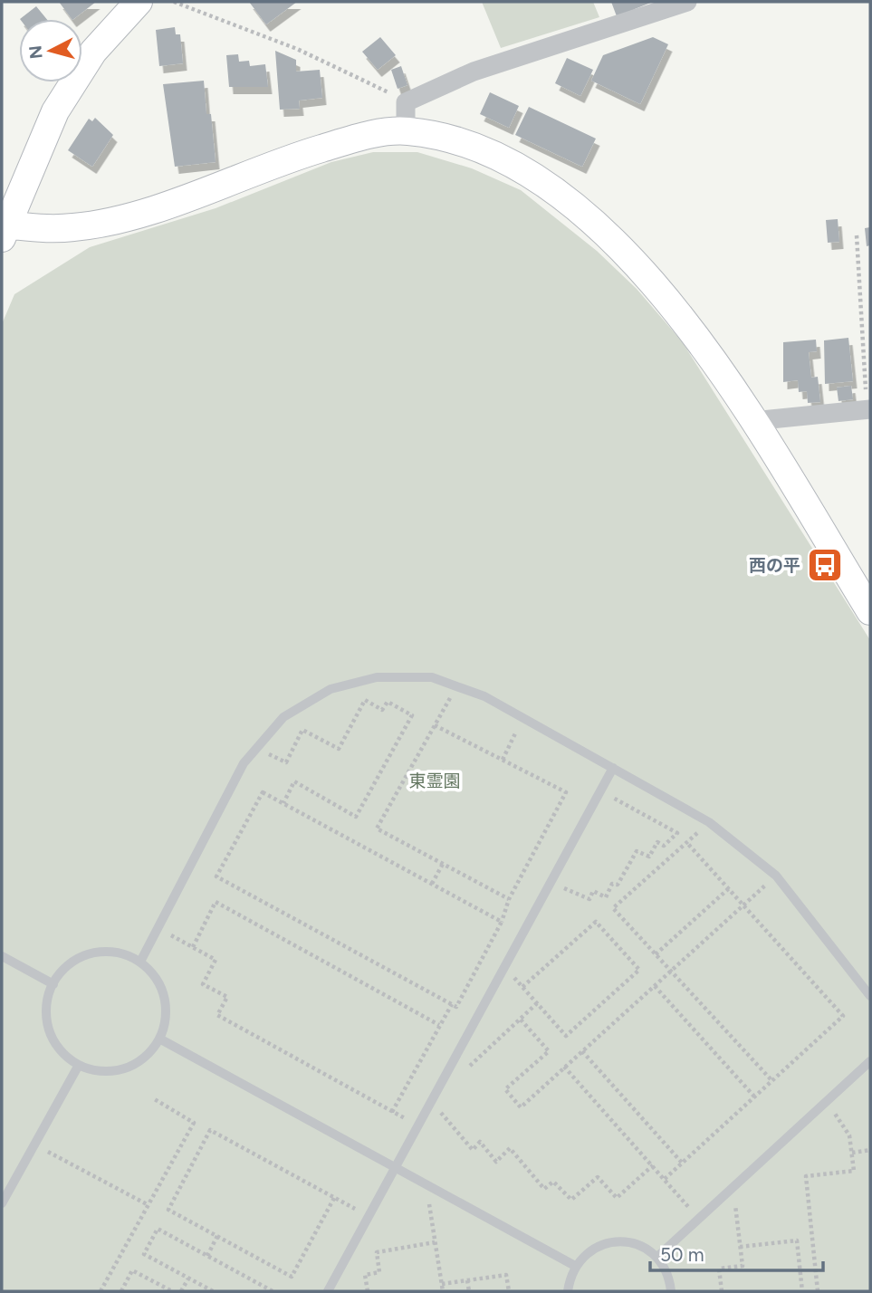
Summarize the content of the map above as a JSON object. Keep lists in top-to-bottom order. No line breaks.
{"parks":["東霊園"],"places":{"bus stop":["西の平"]},"scale_bar":"50 m","north":"left"}
